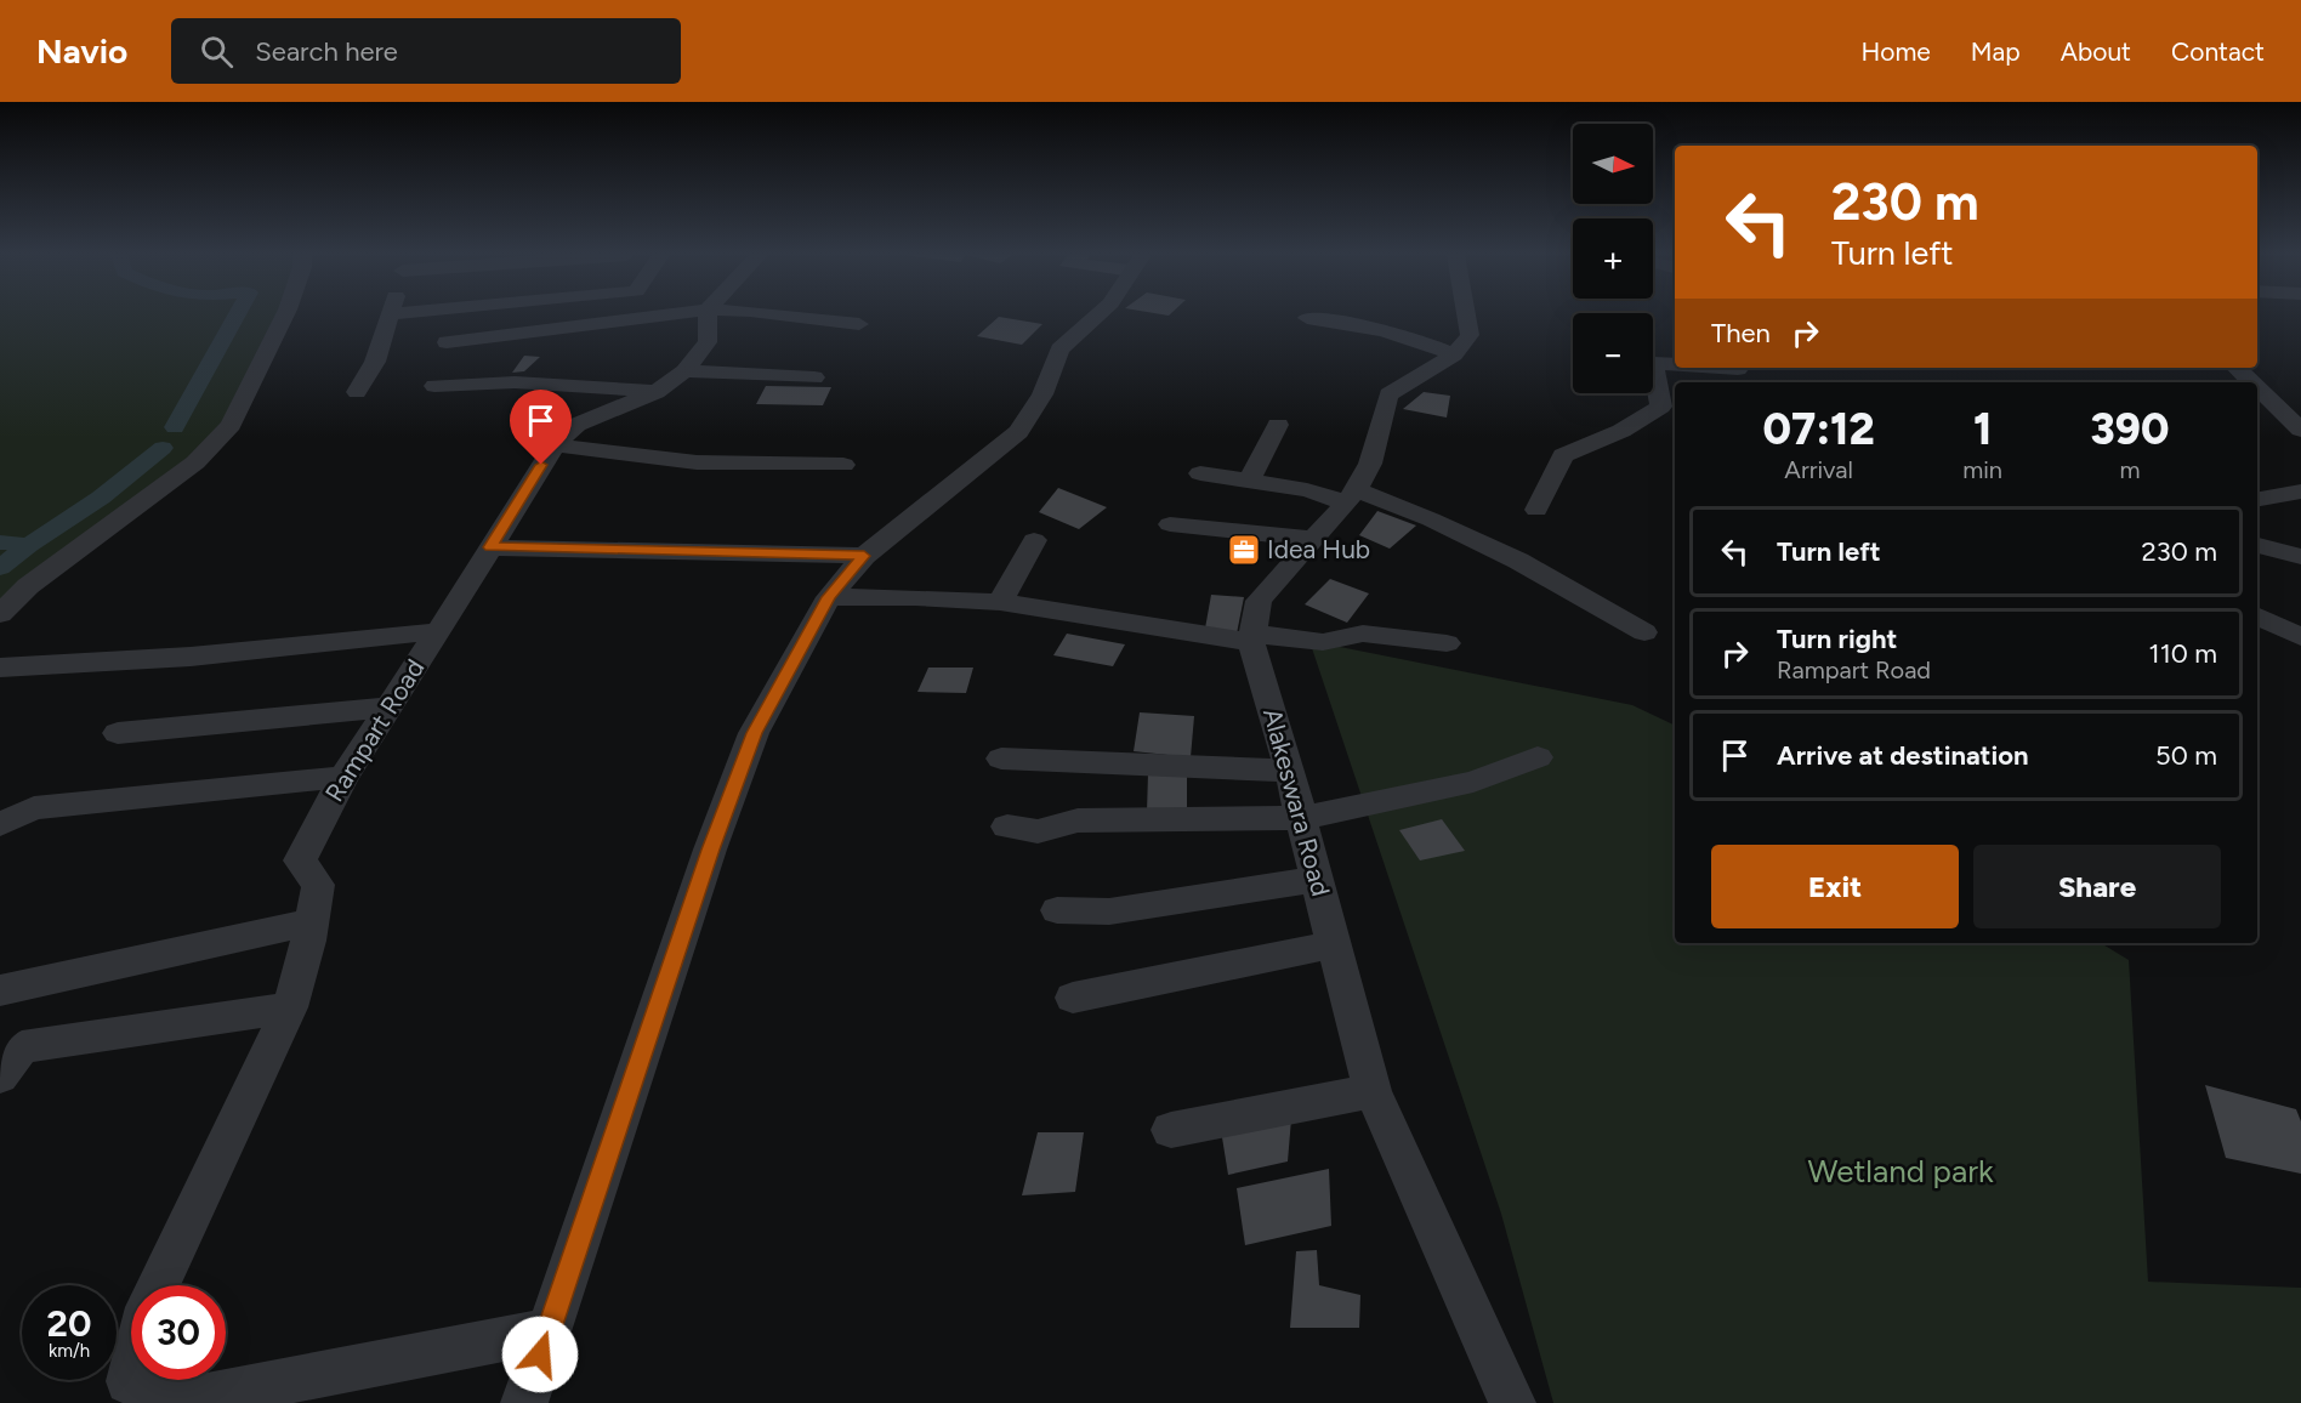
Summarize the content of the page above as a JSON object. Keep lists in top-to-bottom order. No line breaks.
{"streets":{"street":["Rampart Road","Alakeswara Road"]},"parks":["Wetland park"],"places":{"office":["Idea Hub"]},"north":"right","page":{"header":"Navio","search":"Search here","nav":["Home","Map","About","Contact"],"map_buttons":["+","−"],"turn":["230 m","Turn left"],"then":"Then","eta":["07:12","Arrival","1","min","390","m"],"list":[{"name":"Turn left","value":"230 m"},{"name":"Turn right","note":"Rampart Road","value":"110 m"},{"name":"Arrive at destination","value":"50 m"}],"buttons":["Exit","Share"],"speed":"20 km/h","limit":"30"}}
